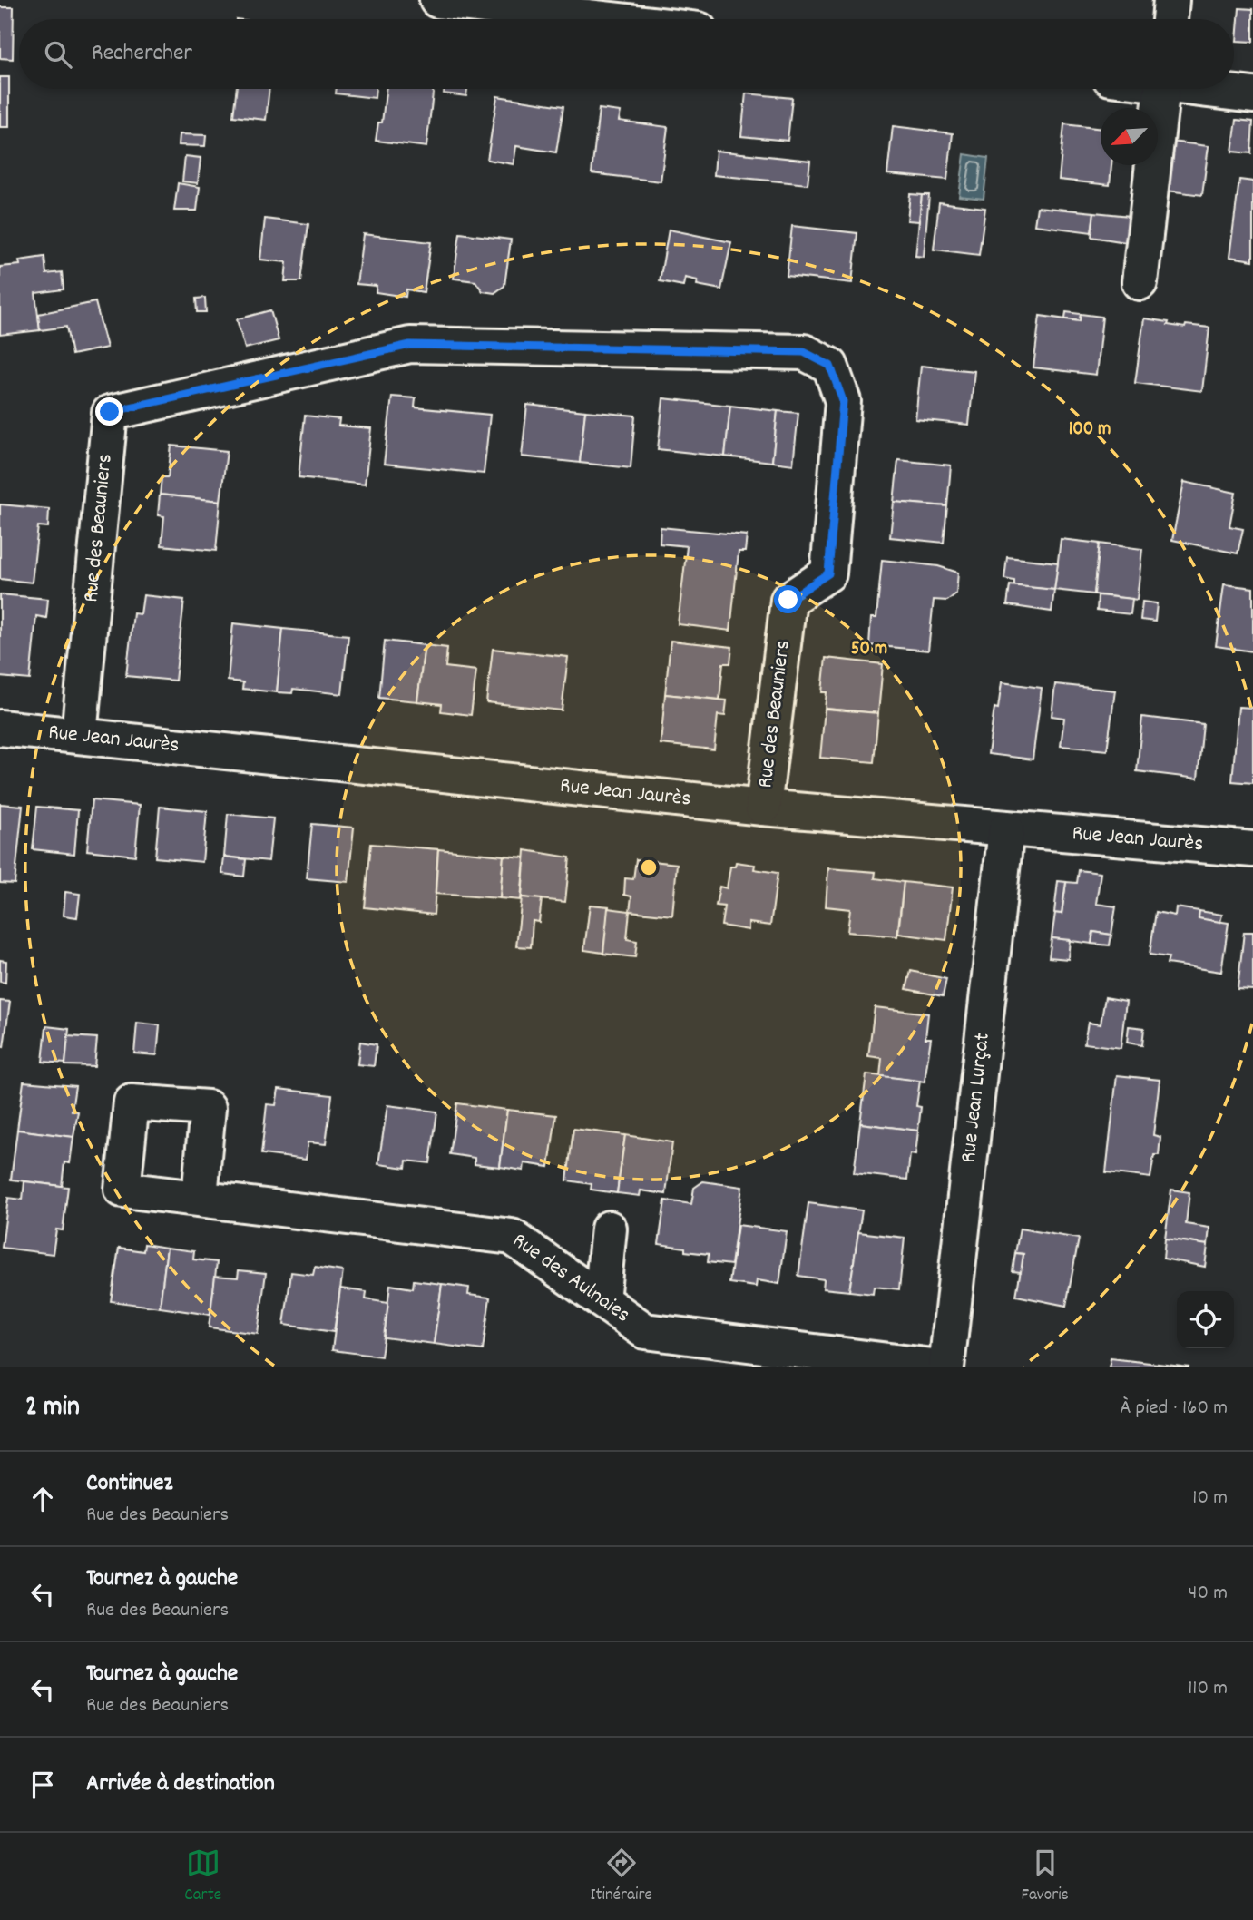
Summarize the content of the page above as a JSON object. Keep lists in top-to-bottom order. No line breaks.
{"streets":{"street":["Rue des Beauniers","Rue Jean Jaurès","Rue Jean Lurçat","Rue des Aulnaies"]},"crossings":[["Rue des Beauniers","Rue Jean Jaurès"],["Rue Jean Jaurès","Rue Jean Lurçat"]],"north":"bottom left","page":{"search":"Rechercher","heading":["2 min","À pied · 160 m"],"list":[["Continuez","Rue des Beauniers","10 m"],["Tournez à gauche","Rue des Beauniers","40 m"],["Tournez à gauche","Rue des Beauniers","110 m"],"Arrivée à destination"],"nav":["Carte","Itinéraire","Favoris"]},"rings":["100 m","50 m"]}
